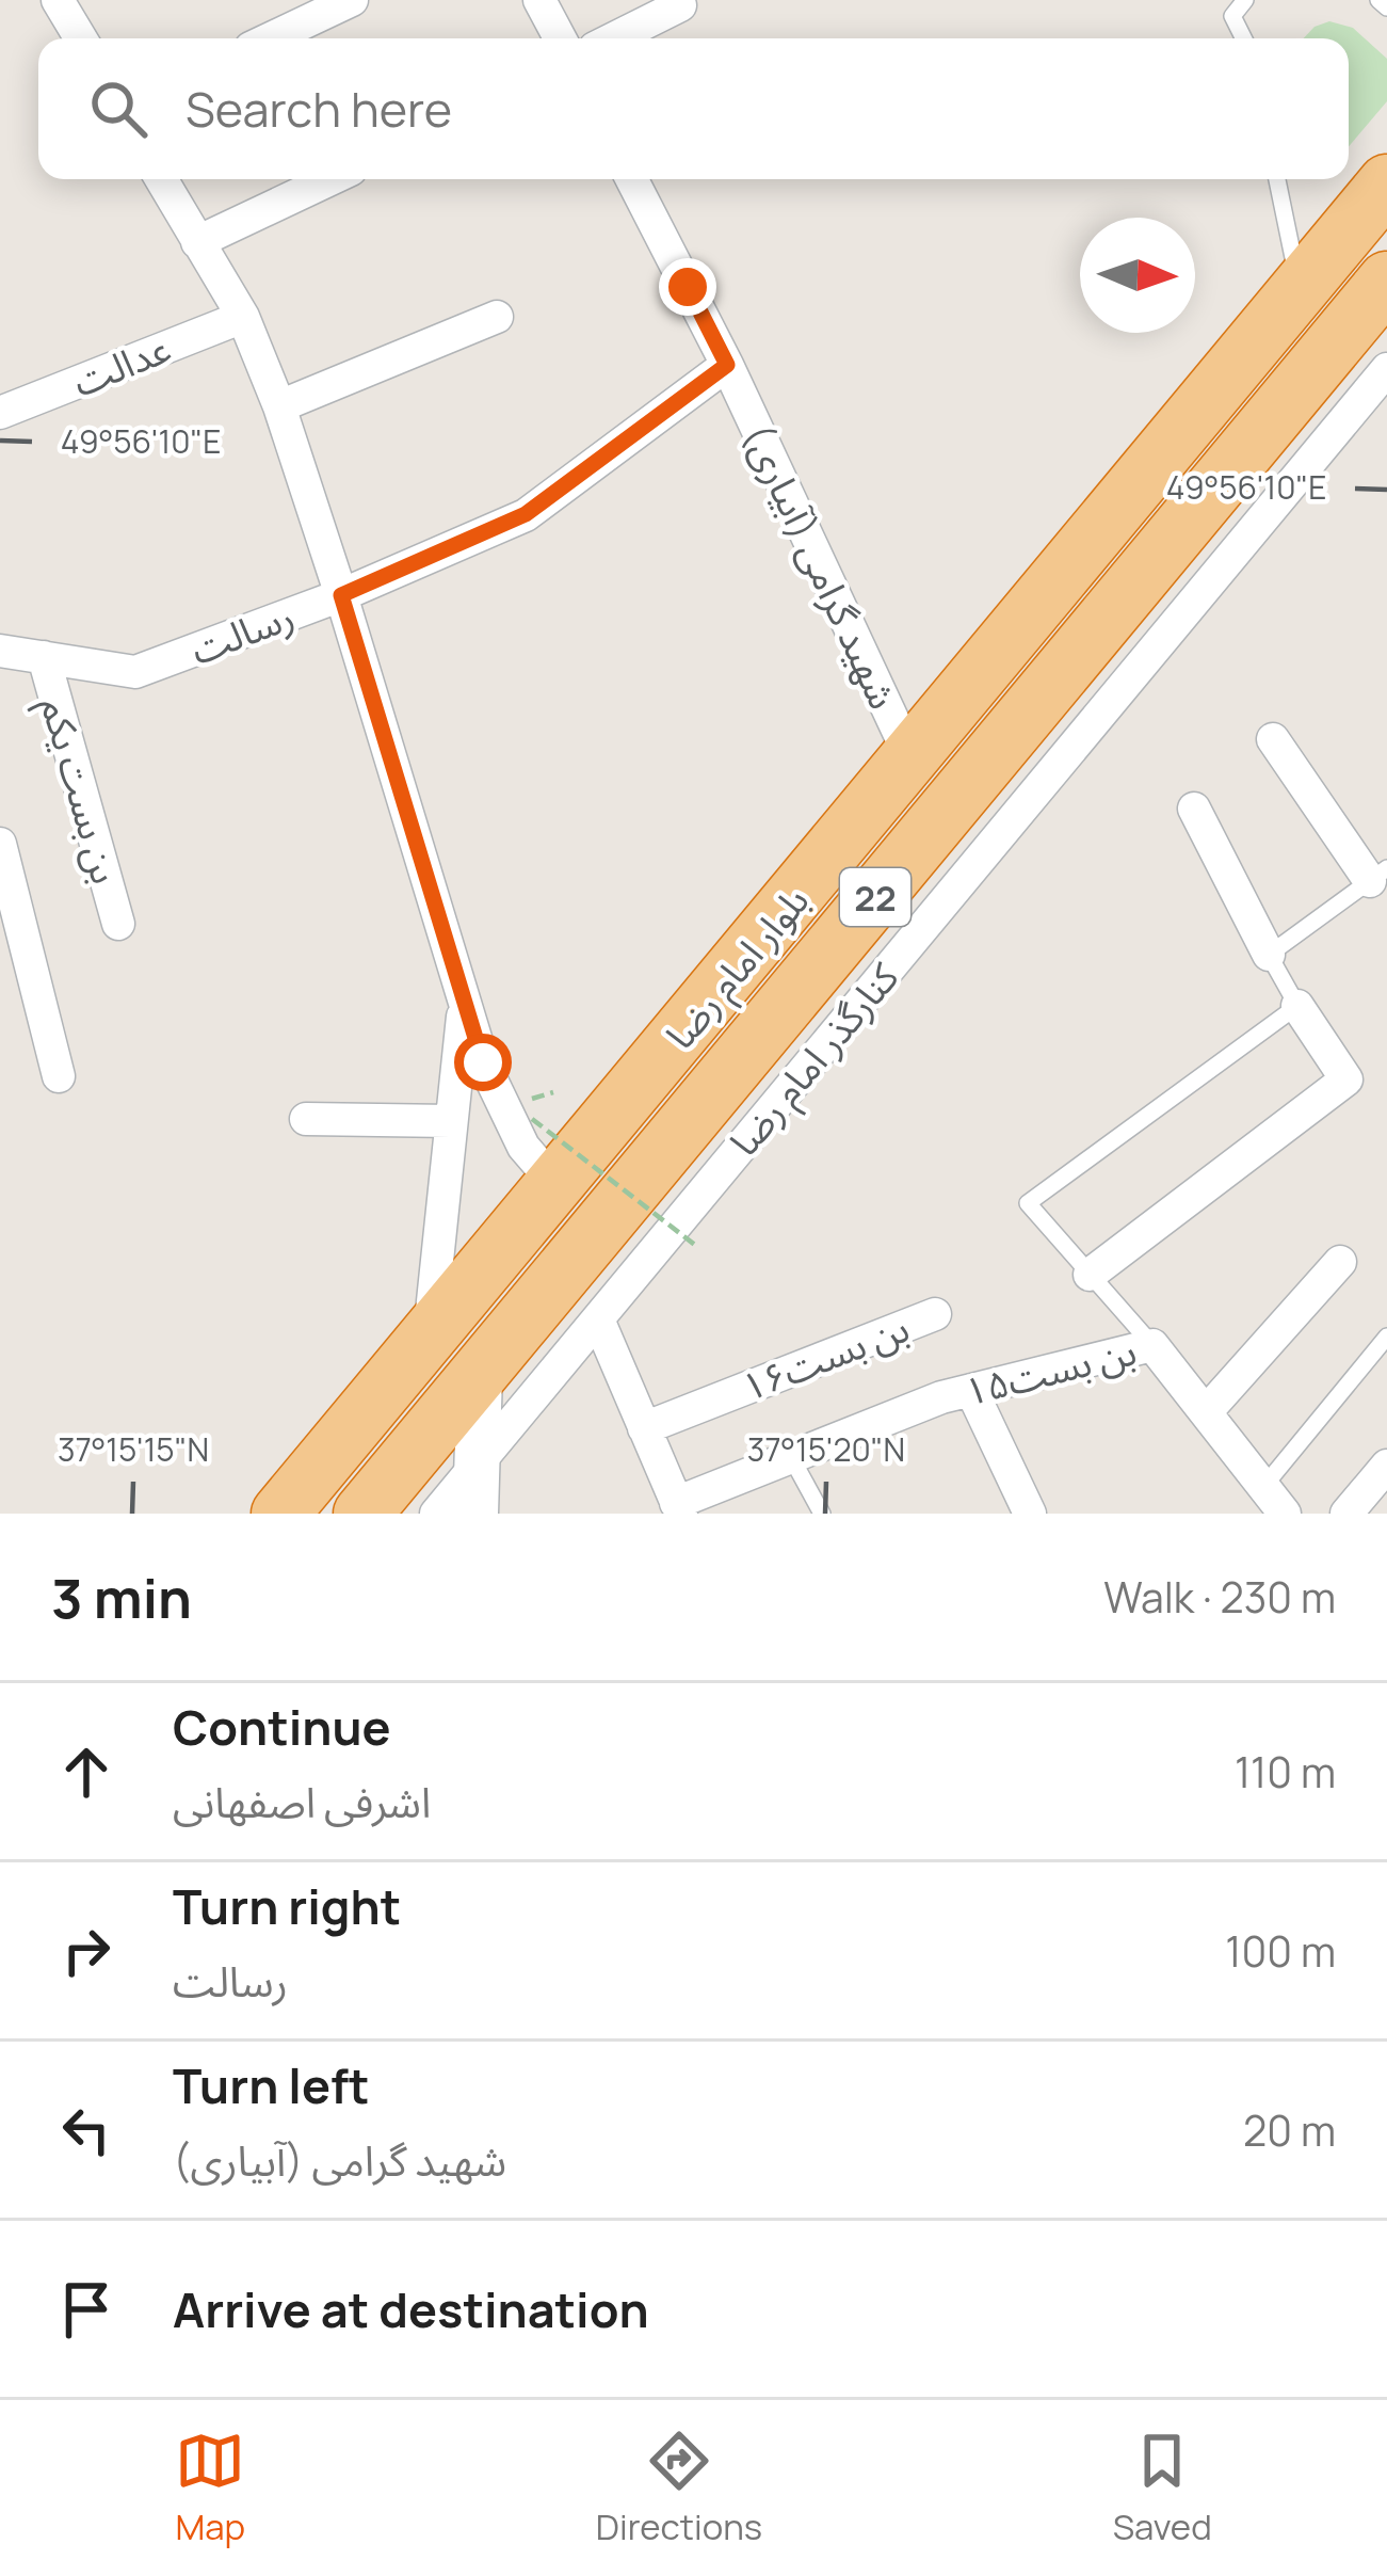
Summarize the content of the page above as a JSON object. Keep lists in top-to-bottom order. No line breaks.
{"streets":{"highway":["22","بلوار امام رضا"],"street":["عدالت","شهید گرامی (آبیاری)","رسالت","بن بست یکم","کنارگذر امام رضا","بن بست۱۶","بن بست۱۵"]},"crossings":[["شهید گرامی (آبیاری)","رسالت"],["شهید گرامی (آبیاری)","بلوار امام رضا"],["رسالت","بن بست یکم"],["بلوار امام رضا","کنارگذر امام رضا"]],"north":"right","page":{"search":"Search here","heading":["3 min","Walk · 230 m"],"list":[["Continue","اشرفی اصفهانی","110 m"],["Turn right","رسالت","100 m"],["Turn left","شهید گرامی (آبیاری)","20 m"],"Arrive at destination"],"nav":["Map","Directions","Saved"]},"coordinates":["49°56'10\"E","37°15'15\"N","37°15'20\"N"]}
